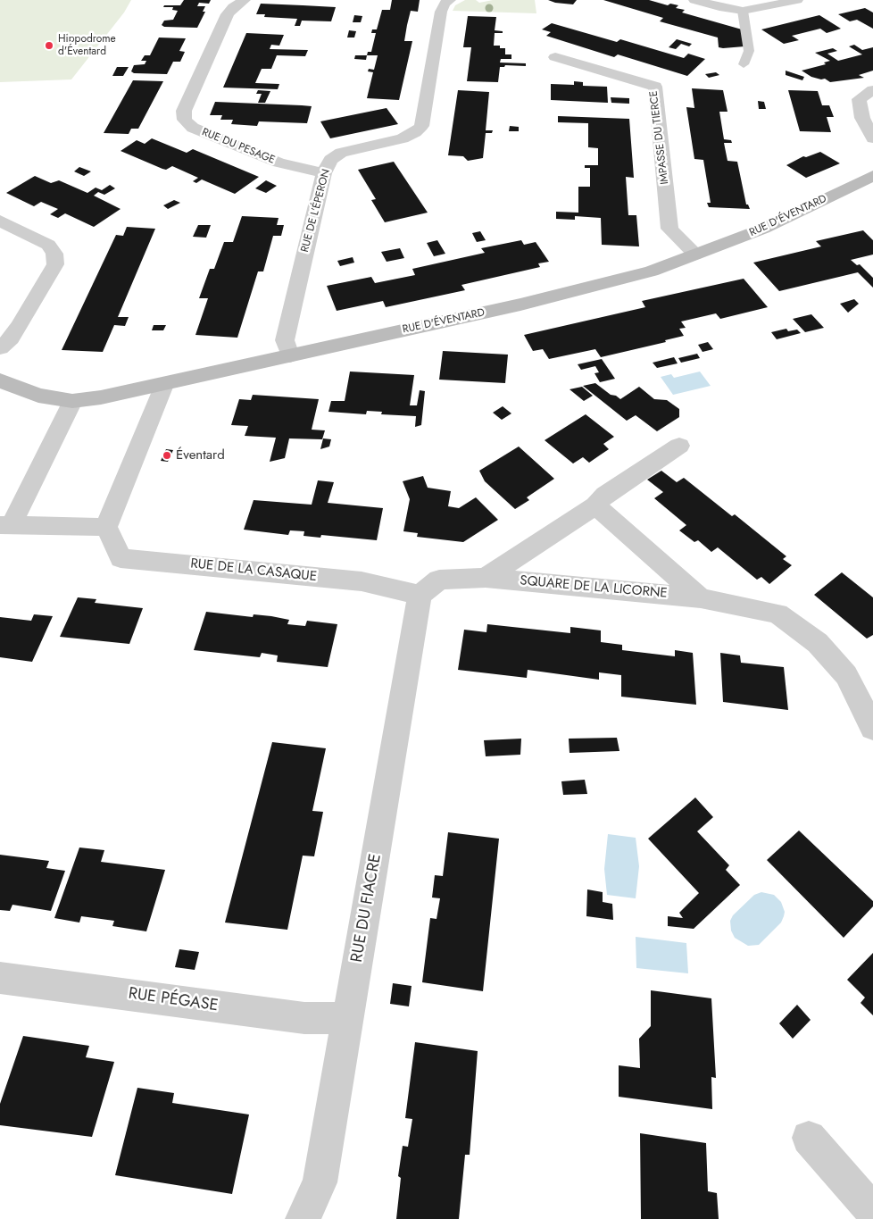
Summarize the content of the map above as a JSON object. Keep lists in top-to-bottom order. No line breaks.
{"streets":{"street":["IMPASSE DU TIERCE","RUE DU PESAGE","RUE DE L'ÉPERON","RUE D'ÉVENTARD","RUE DE LA CASAQUE","SQUARE DE LA LICORNE","RUE DU FIACRE","RUE PÉGASE"]},"crossings":[["IMPASSE DU TIERCE","RUE D'ÉVENTARD"],["RUE DU PESAGE","RUE DE L'ÉPERON"],["RUE DE L'ÉPERON","RUE D'ÉVENTARD"],["RUE DE LA CASAQUE","SQUARE DE LA LICORNE"],["RUE DE LA CASAQUE","RUE DU FIACRE"],["SQUARE DE LA LICORNE","RUE DU FIACRE"],["RUE DU FIACRE","RUE PÉGASE"]],"places":["Hippodrome d'Éventard","Éventard"]}
